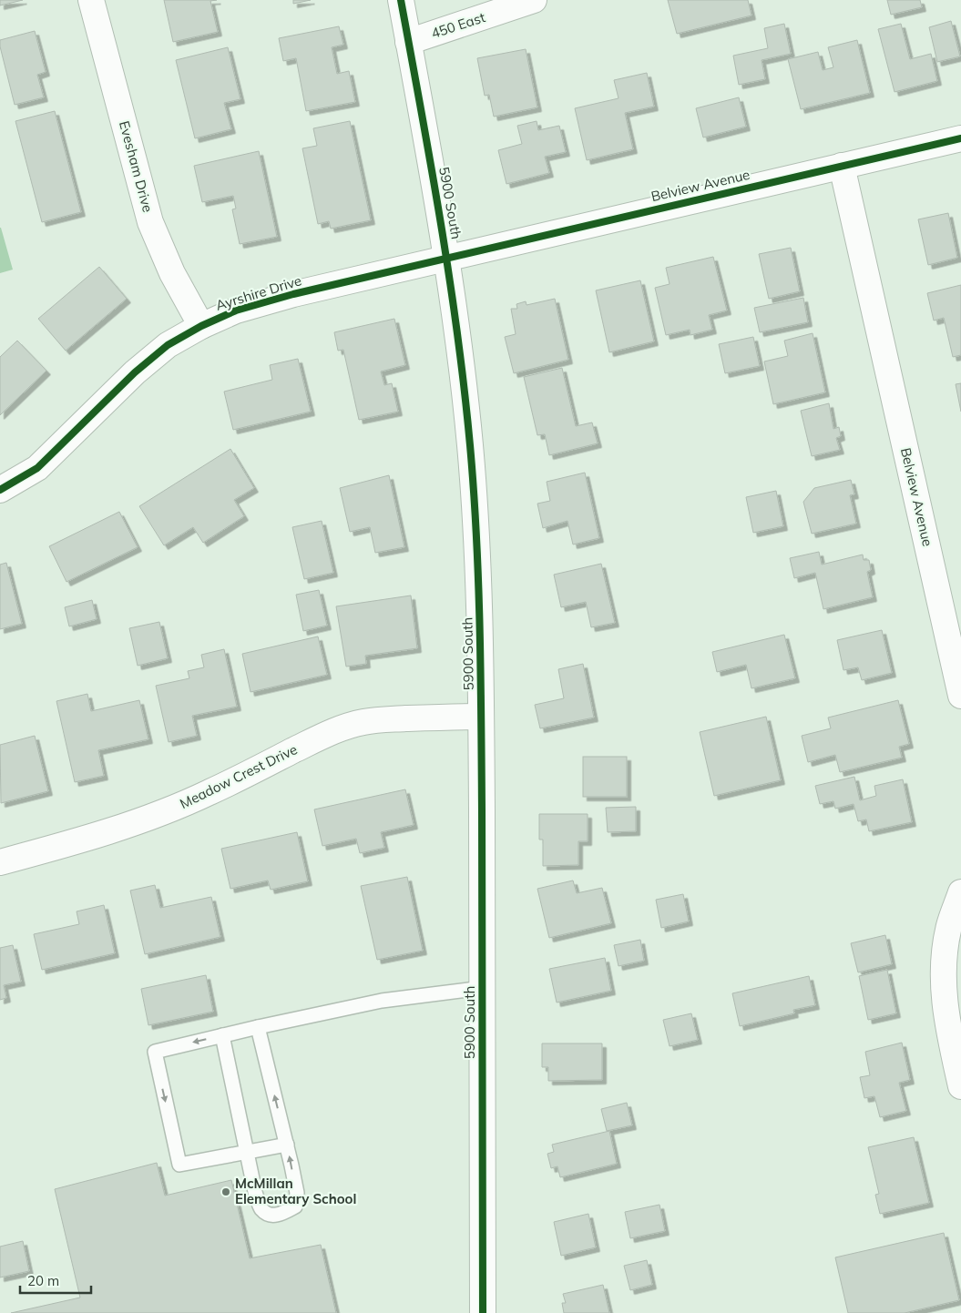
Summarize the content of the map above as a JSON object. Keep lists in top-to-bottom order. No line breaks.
{"streets":{"street":["450 East","Evesham Drive","Belview Avenue","5900 South","Ayrshire Drive","Meadow Crest Drive"]},"crossings":[["450 East","5900 South"],["Evesham Drive","Ayrshire Drive"],["Belview Avenue","5900 South"],["Belview Avenue","Ayrshire Drive"],["5900 South","Ayrshire Drive"],["5900 South","Meadow Crest Drive"]],"places":["McMillan Elementary School"],"scale_bar":"20 m"}
